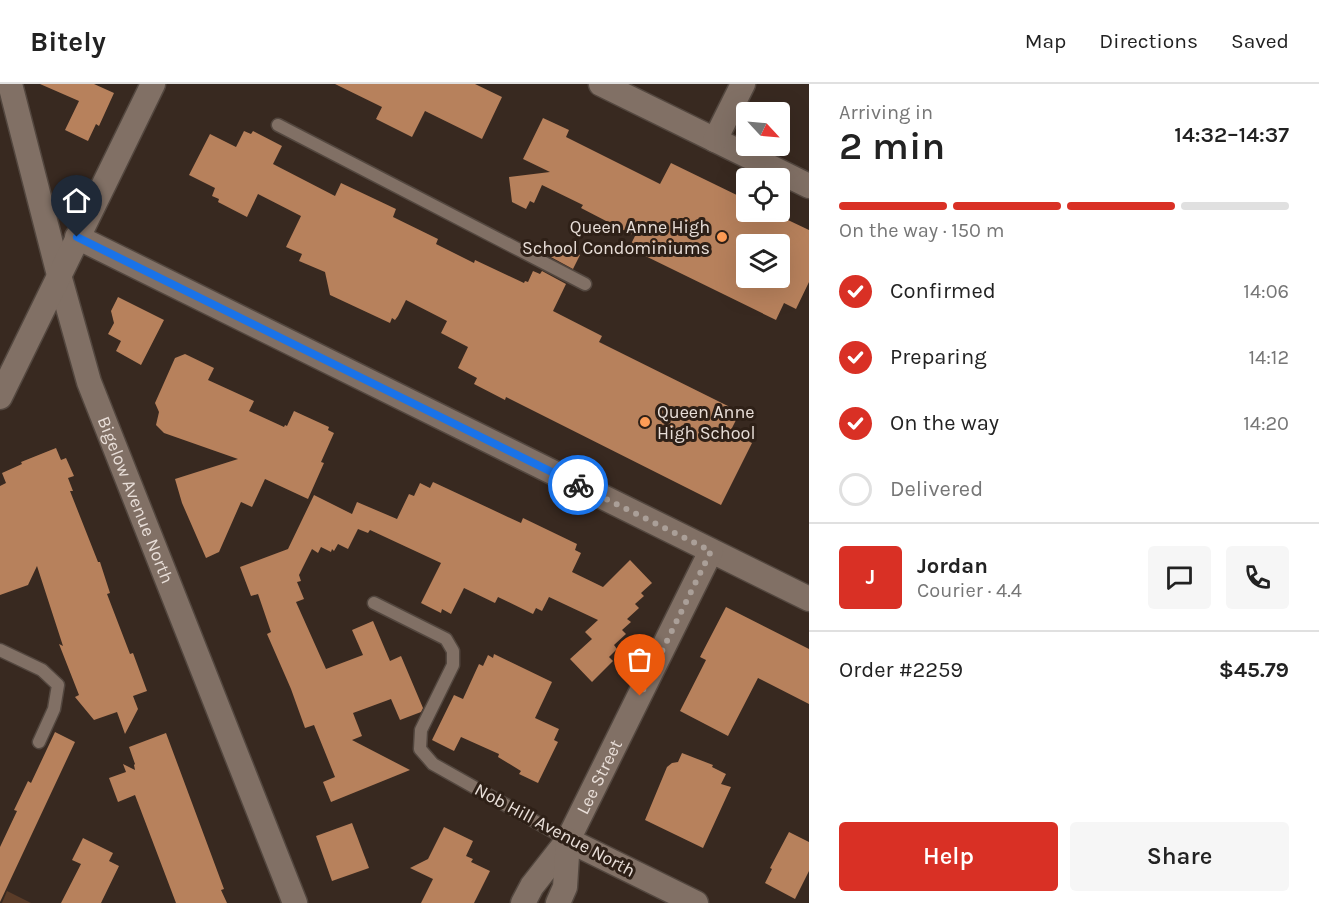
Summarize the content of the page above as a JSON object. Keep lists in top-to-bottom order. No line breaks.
{"streets":{"street":["Bigelow Avenue North","Lee Street","Nob Hill Avenue North"]},"crossings":[["Lee Street","Nob Hill Avenue North"]],"places":["Queen Anne High School Condominiums","Queen Anne High School"],"north":"bottom right","page":{"header":"Bitely","nav":["Map","Directions","Saved"],"heading":["2 min","Arriving in","14:32–14:37"],"panel":["Jordan","Courier · 4.4","Order #2259","$45.79"],"bar":"On the way · 150 m","list":[["Confirmed","14:06"],["Preparing","14:12"],["On the way","14:20"],"Delivered"],"round":"J","buttons":["Help","Share"]}}
